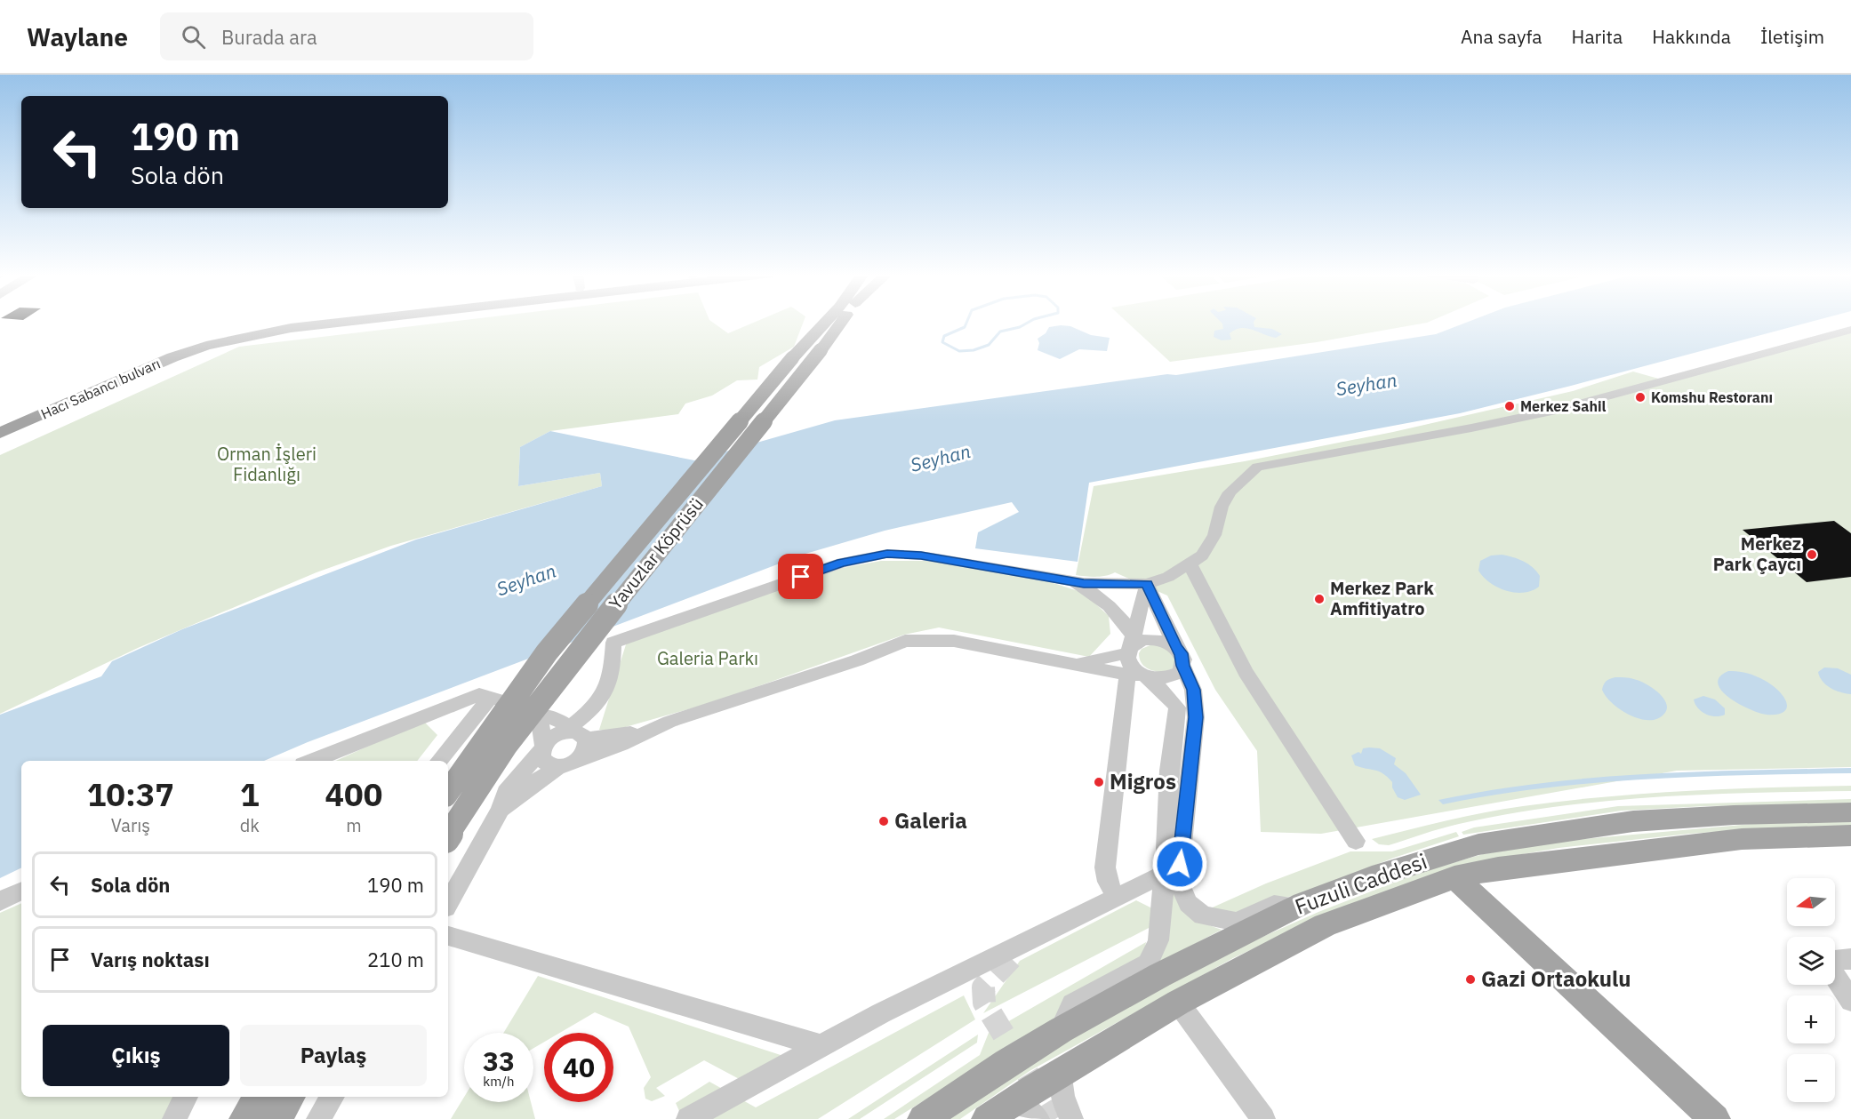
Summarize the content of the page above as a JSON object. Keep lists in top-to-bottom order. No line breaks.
{"streets":{"main road":["Hacı Sabancı bulvarı","Yavuzlar Köprüsü","Fuzuli Caddesi"]},"water":["Seyhan"],"parks":["Orman İşleri Fidanlığı","Galeria Parkı"],"places":["Komshu Restoranı","Merkez Sahil","Merkez Park Çaycı","Merkez Park Amfitiyatro","Migros","Galeria","Gazi Ortaokulu"],"north":"left","page":{"header":"Waylane","search":"Burada ara","nav":["Ana sayfa","Harita","Hakkında","İletişim"],"turn":["190 m","Sola dön"],"eta":["10:37","Varış","1","dk","400","m"],"list":[{"name":"Sola dön","value":"190 m"},{"name":"Varış noktası","value":"210 m"}],"map_buttons":["+","−"],"buttons":["Çıkış","Paylaş"],"speed":"33 km/h","limit":"40"}}
